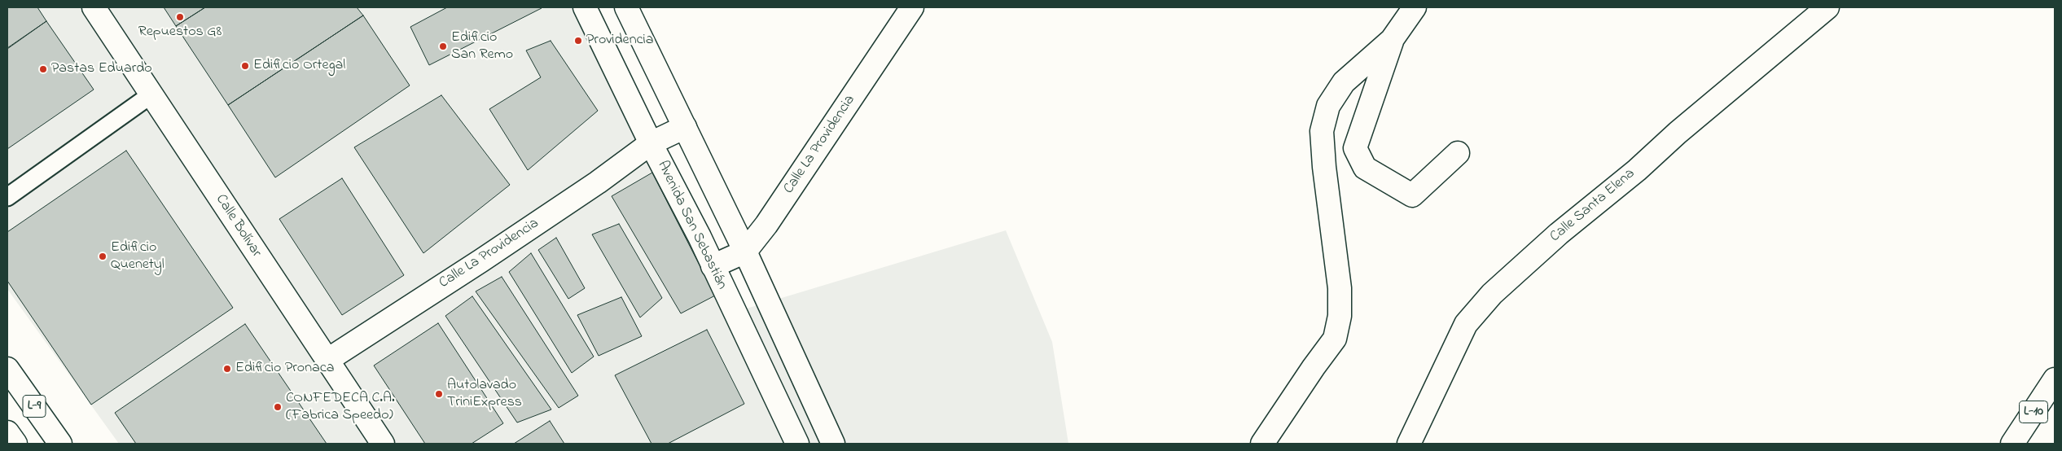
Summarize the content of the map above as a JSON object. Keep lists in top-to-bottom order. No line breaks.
{"streets":{"main road":["Calle La Providencia","Calle Santa Elena","Avenida San Sebastián","Calle Bolívar","L-9","L-10"]},"crossings":[["Calle La Providencia","Avenida San Sebastián"],["Calle La Providencia","Calle Bolívar"]],"places":["Repuestos G8","Providencia","Edificio San Remo","Edificio Ortegal","Pastas Eduardo","Edificio Quenetyl","Edificio Pronaca","Autolavado TriniExpress","CONFEDECA C.A. (Fabrica Speedo)"]}
